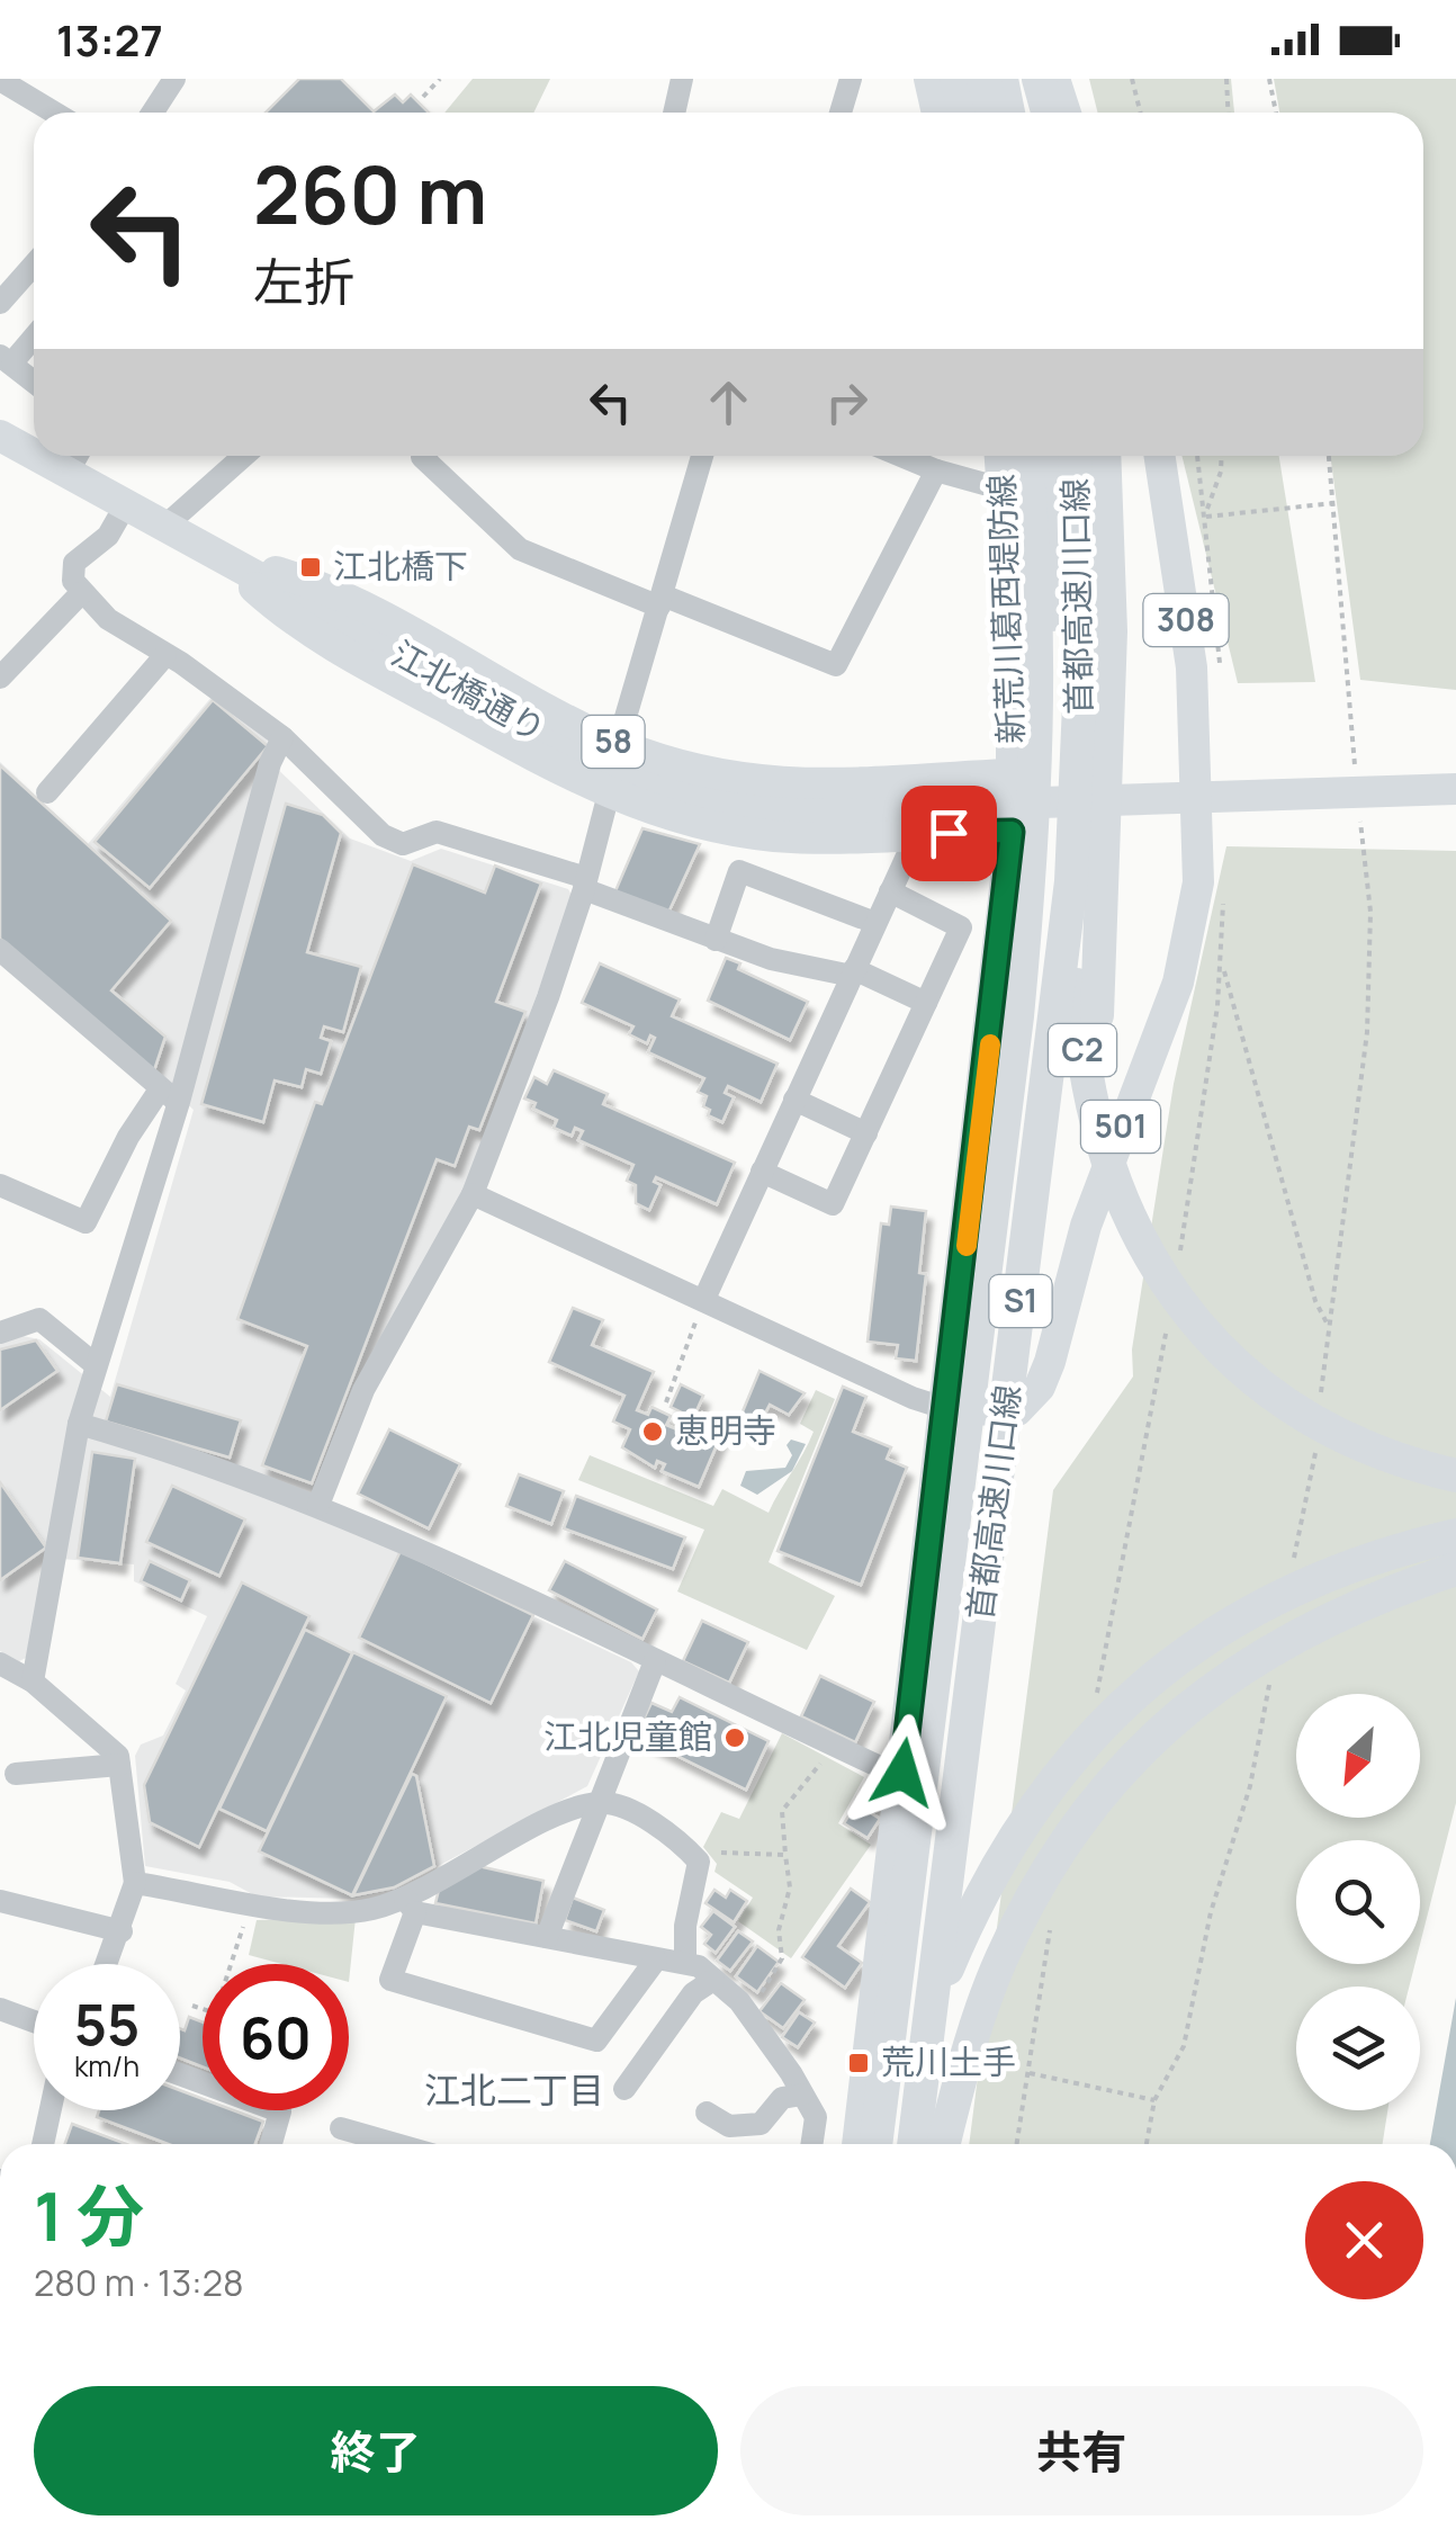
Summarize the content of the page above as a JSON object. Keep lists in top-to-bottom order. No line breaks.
{"streets":{"highway":["首都高速川口線","C2","S1"],"main road":["新荒川葛西堤防線","308","江北橋通り","58","501"]},"crossings":[["新荒川葛西堤防線","58"],["新荒川葛西堤防線","501"],["308","江北橋通り"],["308","501"],["江北橋通り","58"],["江北橋通り","501"]],"districts":["江北二丁目"],"places":{"transit":["江北橋下","荒川土手"],"other":["恵明寺","江北児童館"]},"north":"bottom left","page":{"status":"13:27","turn":["260 m","左折"],"speed":"55 km/h","limit":"60","heading":["1 分","280 m · 13:28"],"buttons":["終了","共有"]}}
